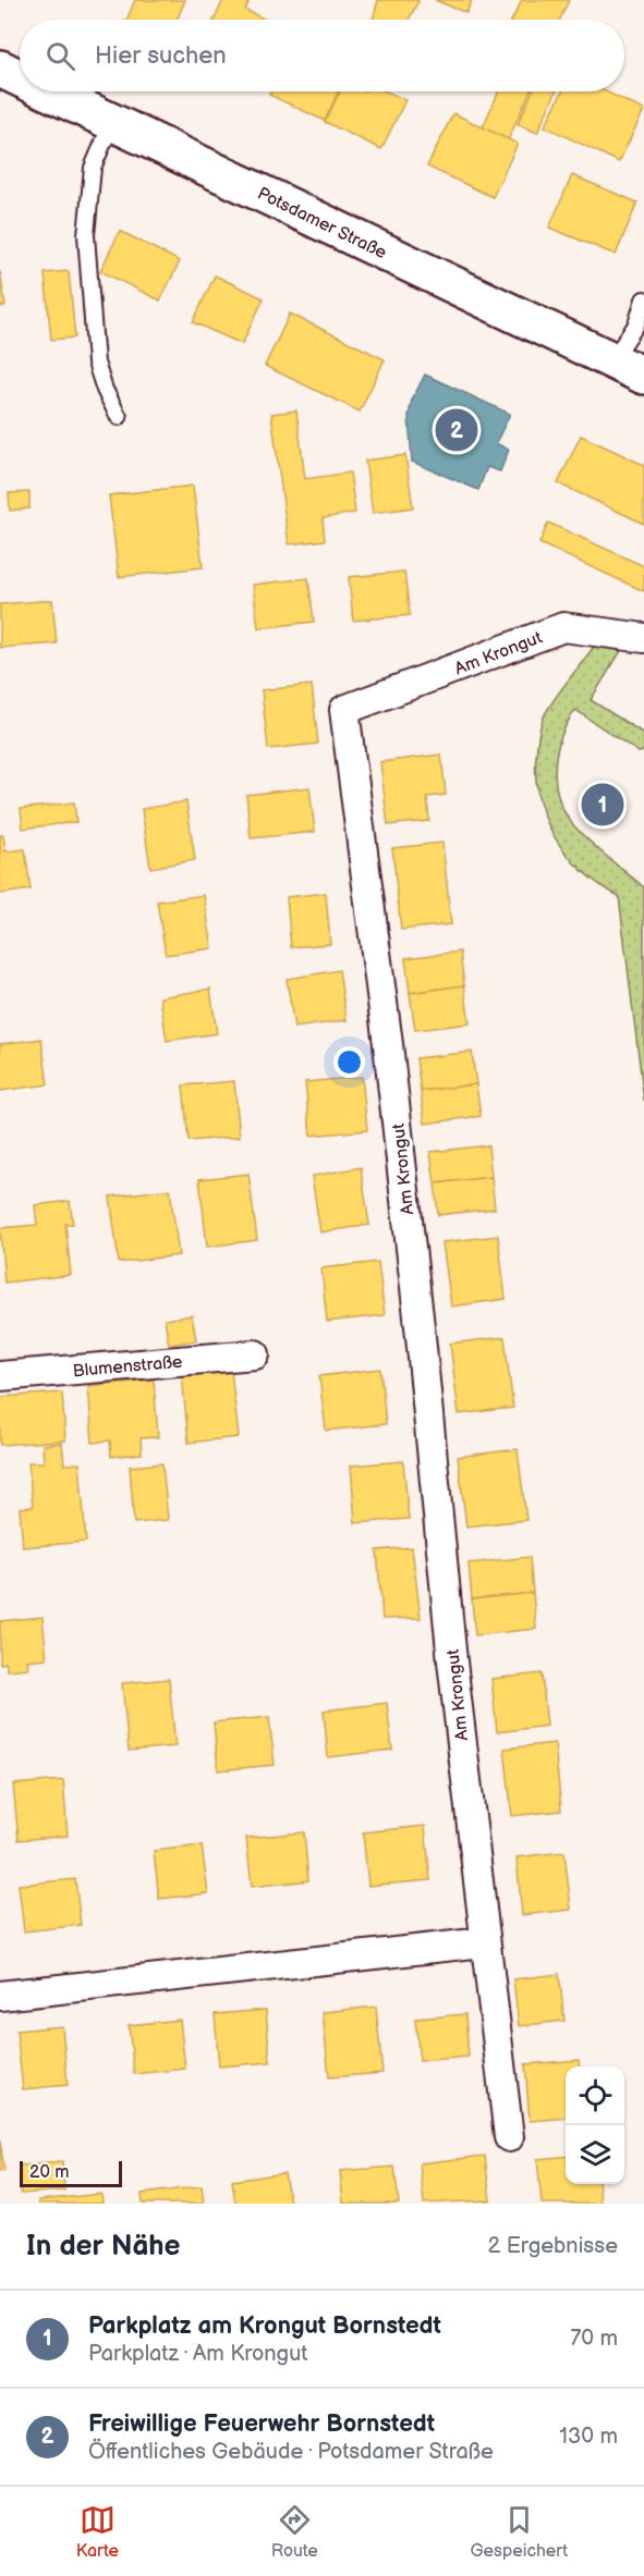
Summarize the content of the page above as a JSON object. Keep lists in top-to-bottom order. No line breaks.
{"streets":{"main road":["Potsdamer Straße"],"street":["Am Krongut","Blumenstraße"]},"scale_bar":"20 m","page":{"search":"Hier suchen","pins":["2","1"],"scale":"20 m","heading":["In der Nähe","2 Ergebnisse"],"list":[{"mark":"1","name":"Parkplatz am Krongut Bornstedt","note":"Parkplatz · Am Krongut","value":"70 m"},{"mark":"2","name":"Freiwillige Feuerwehr Bornstedt","note":"Öffentliches Gebäude · Potsdamer Straße","value":"130 m"}],"nav":["Karte","Route","Gespeichert"]}}
